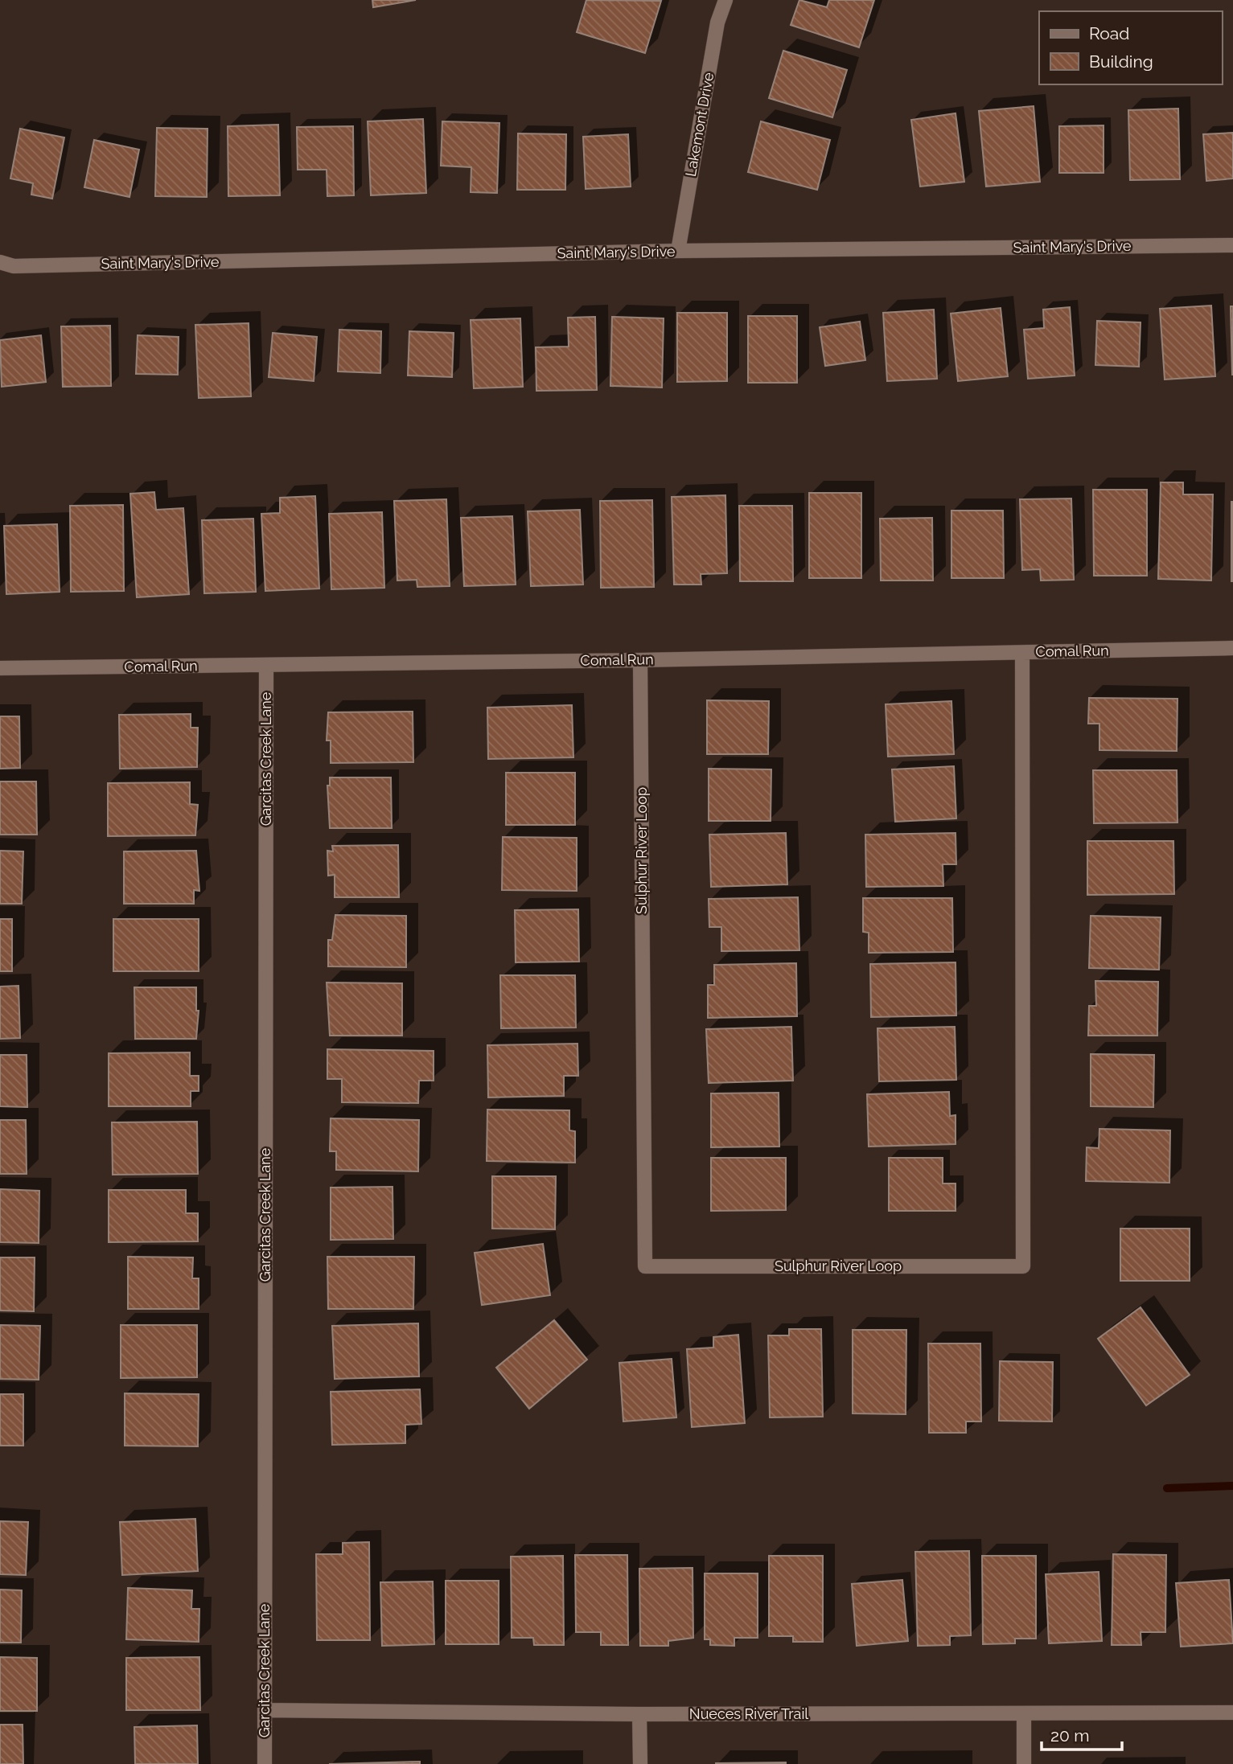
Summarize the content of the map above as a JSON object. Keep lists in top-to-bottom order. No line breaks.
{"streets":{"street":["Lakemont Drive","Saint Mary's Drive","Comal Run","Garcitas Creek Lane","Sulphur River Loop","Nueces River Trail"]},"crossings":[["Lakemont Drive","Saint Mary's Drive"],["Comal Run","Garcitas Creek Lane"],["Comal Run","Sulphur River Loop"],["Garcitas Creek Lane","Nueces River Trail"]],"legend":["Road","Building"],"scale_bar":"20 m"}
